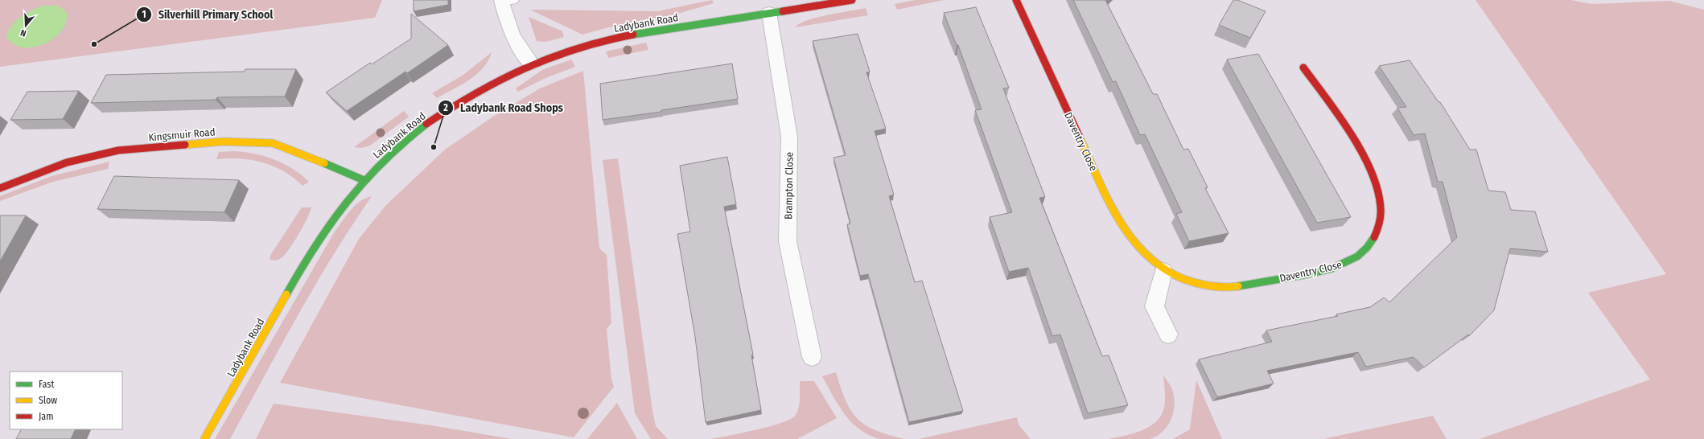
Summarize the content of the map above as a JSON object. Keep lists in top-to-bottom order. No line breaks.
{"streets":{"street":["Ladybank Road","Kingsmuir Road","Daventry Close","Brampton Close"]},"crossings":[["Ladybank Road","Kingsmuir Road"],["Ladybank Road","Brampton Close"]],"places":["Silverhill Primary School","Ladybank Road Shops"],"legend":["Fast","Slow","Jam"],"north":"bottom"}
